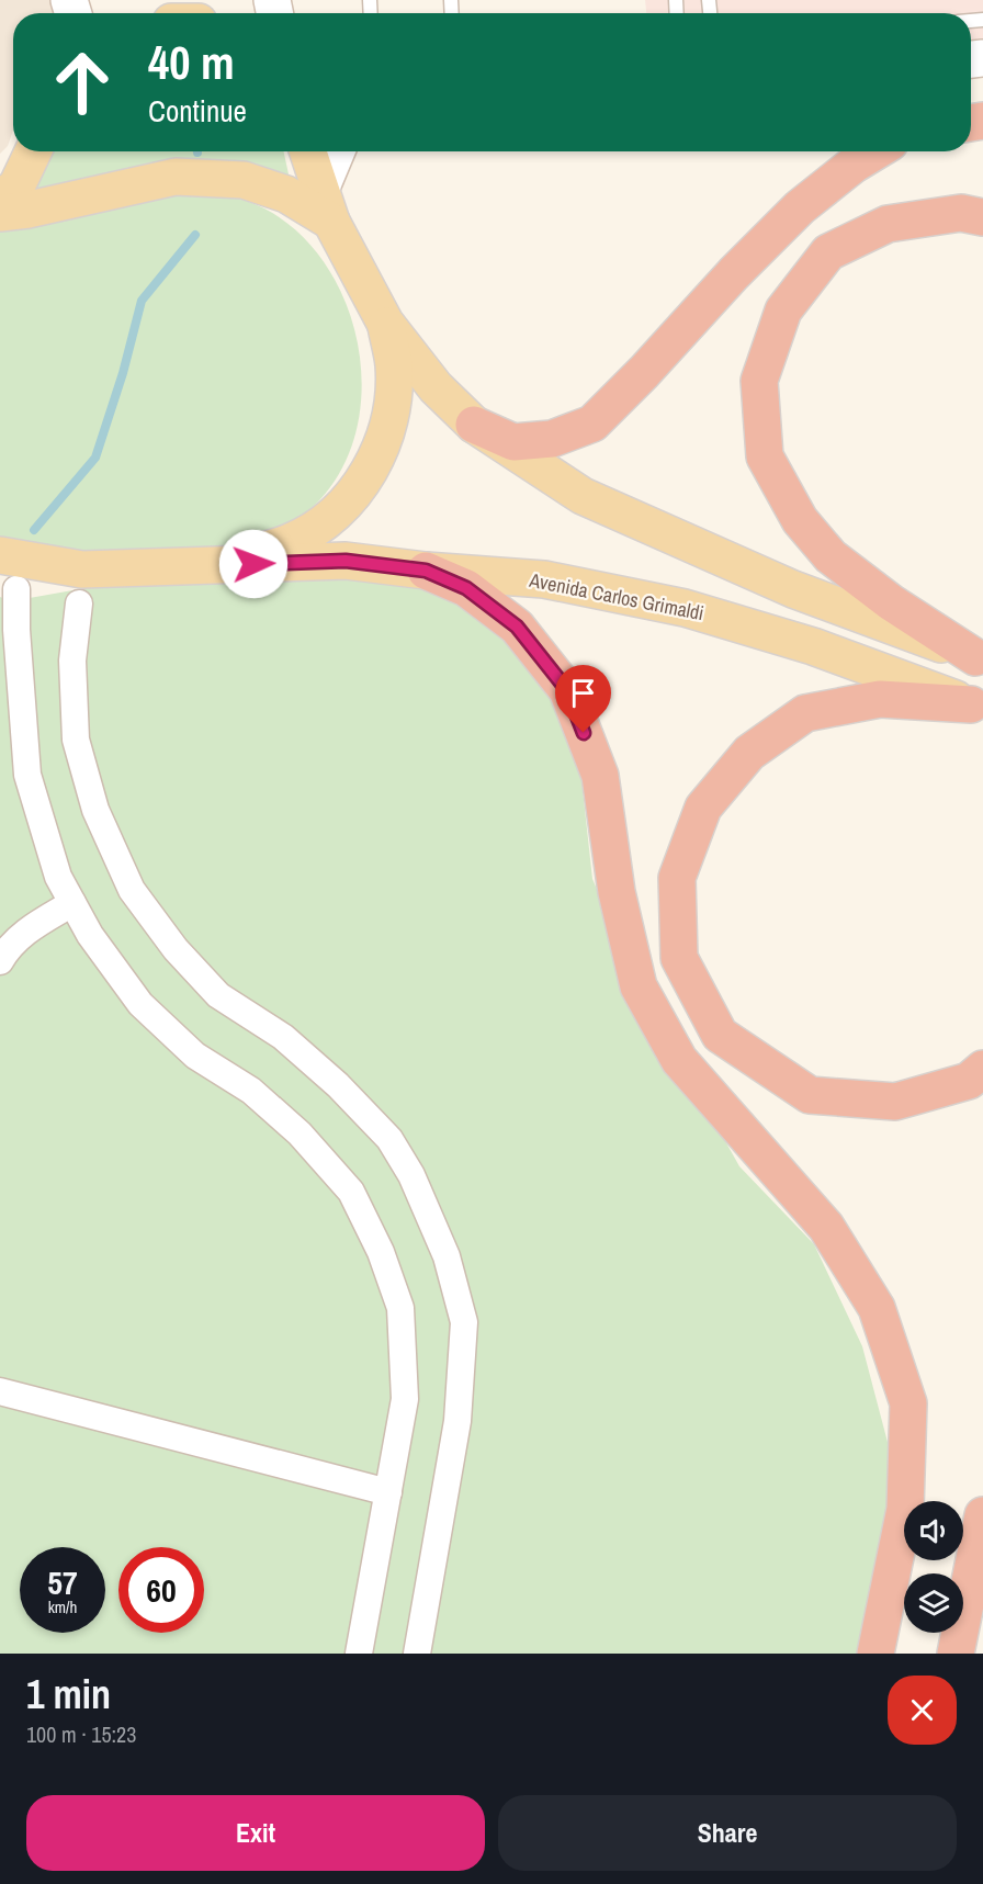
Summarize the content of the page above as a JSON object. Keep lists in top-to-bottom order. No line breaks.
{"streets":{"main road":["Avenida Carlos Grimaldi"]},"page":{"turn":["40 m","Continue"],"speed":"57 km/h","limit":"60","heading":["1 min","100 m · 15:23"],"buttons":["Exit","Share"]}}
